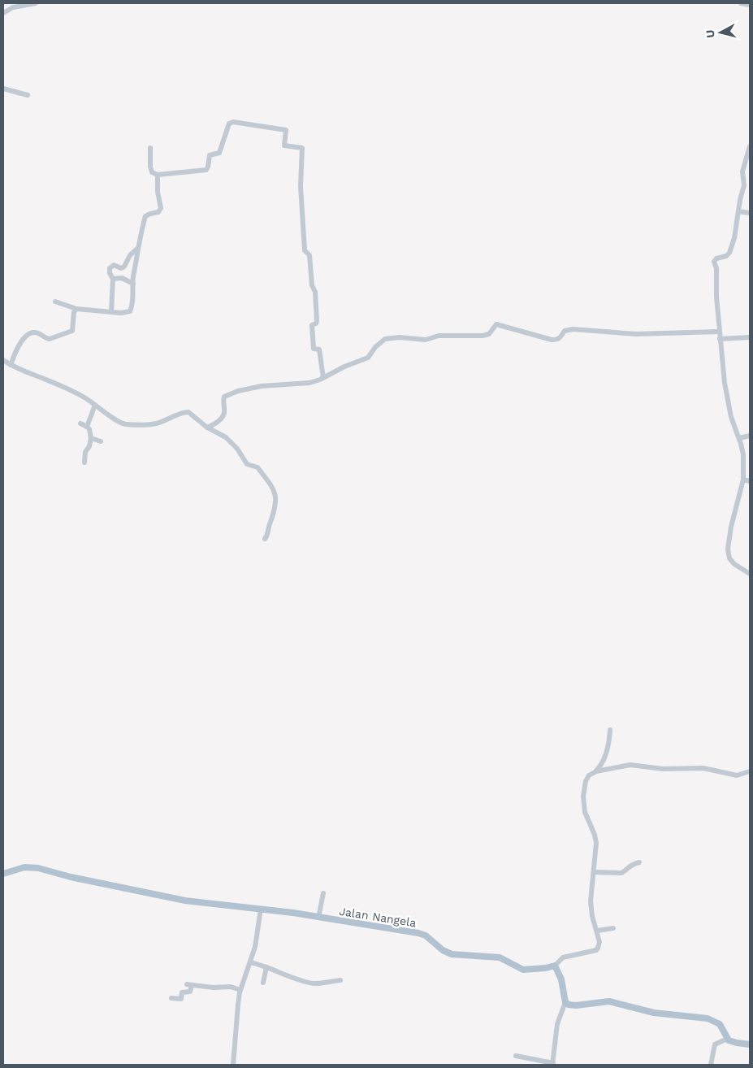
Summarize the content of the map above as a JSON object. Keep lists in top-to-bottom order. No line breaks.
{"streets":{"main road":["Jalan Nangela"]},"north":"left"}
